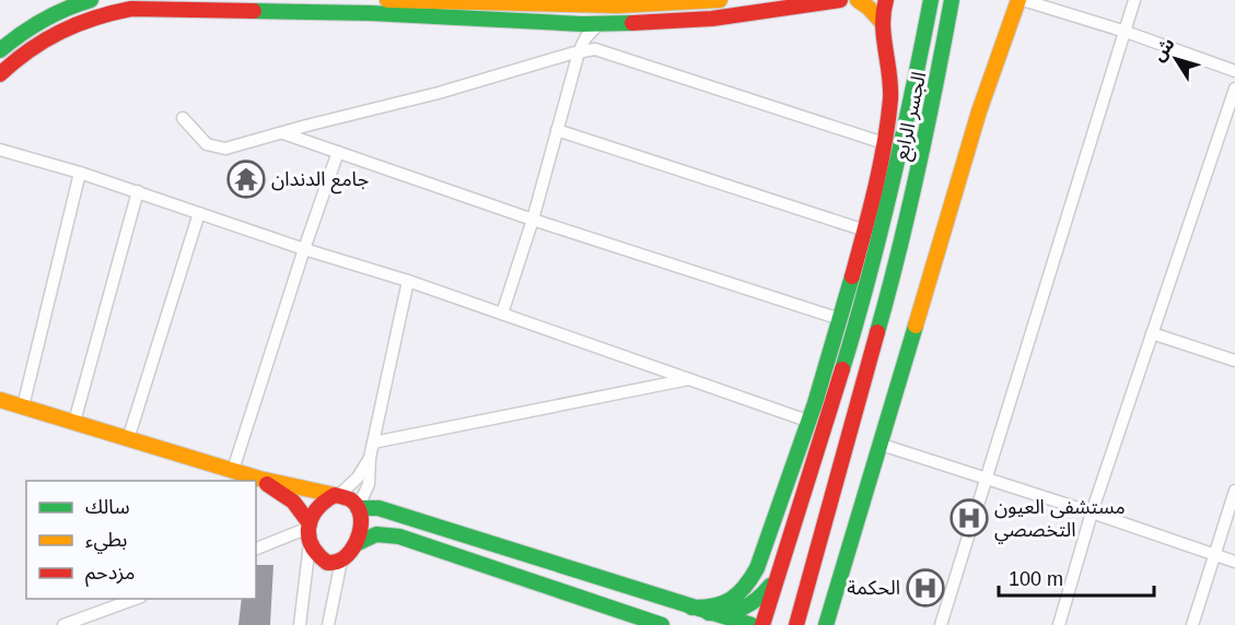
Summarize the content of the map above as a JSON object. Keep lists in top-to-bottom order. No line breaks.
{"streets":{"main road":["الجسر الرابع"]},"places":{"temple":["جامع الدندان"],"hospital":["مستشفى العيون التخصصي","الحكمة"]},"legend":["سالك","بطيء","مزدحم"],"scale_bar":"100 m","north":"top left"}
